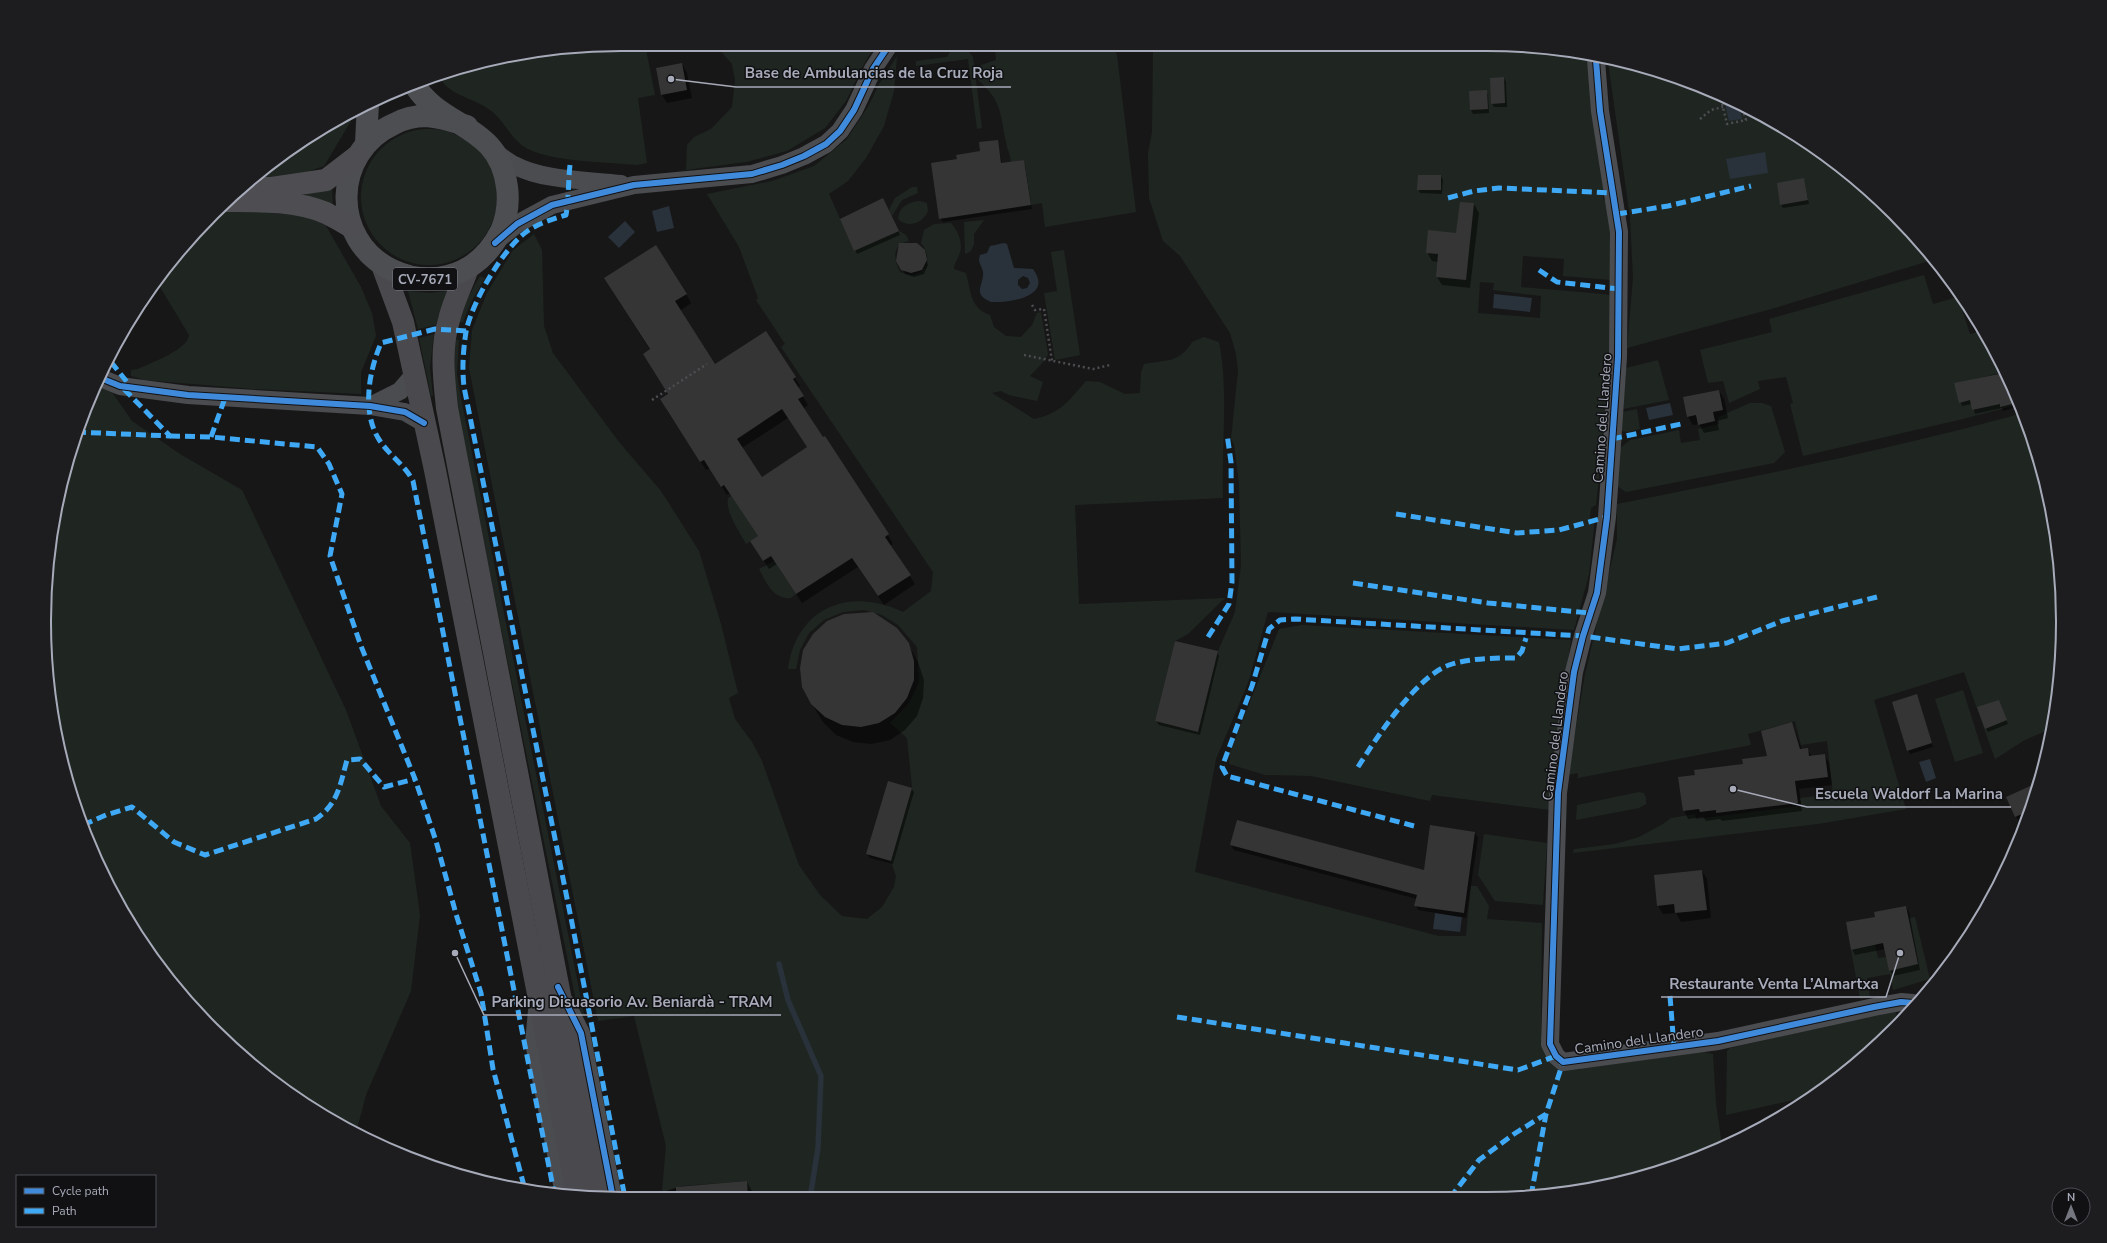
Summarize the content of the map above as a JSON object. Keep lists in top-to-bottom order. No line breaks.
{"streets":{"main road":["CV-7671"],"street":["Camino del Llandero"]},"places":["Base de Ambulancias de la Cruz Roja","Escuela Waldorf La Marina","Parking Disuasorio Av. Beniardà - TRAM","Restaurante Venta L’Almartxa"],"legend":["Cycle path","Path"],"north":"top"}
